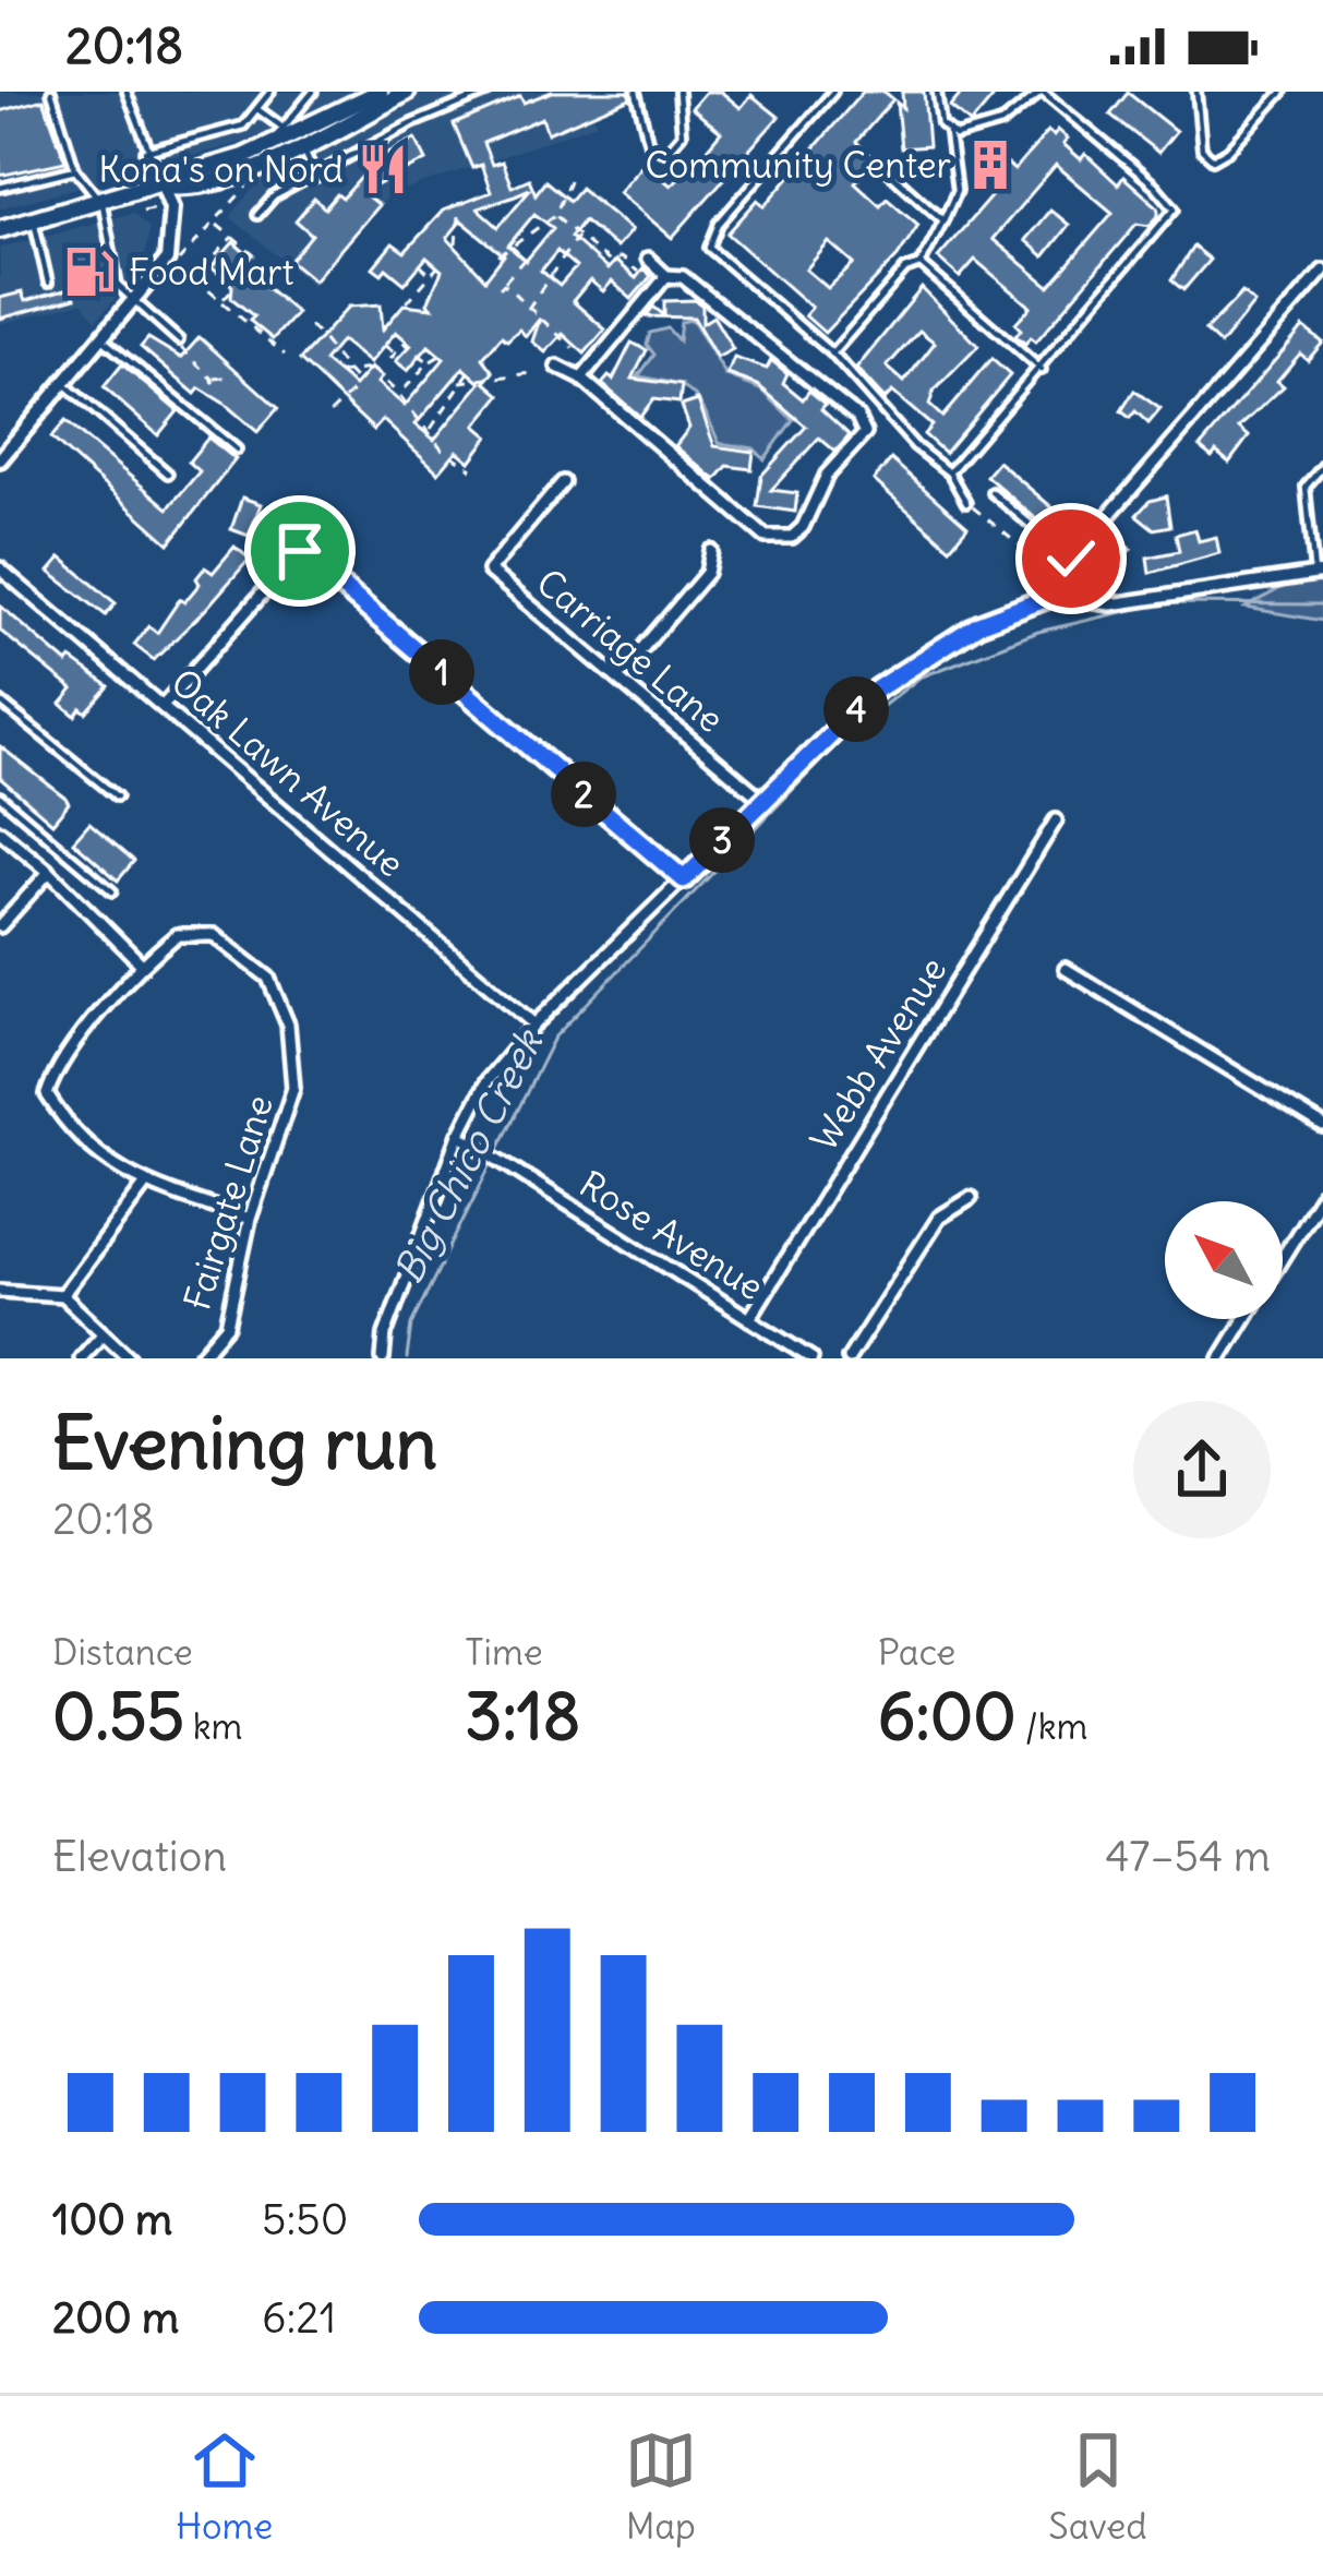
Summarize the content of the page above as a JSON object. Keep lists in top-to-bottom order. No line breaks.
{"streets":{"street":["Carriage Lane","Oak Lawn Avenue","Webb Avenue","Fairgate Lane","Rose Avenue"]},"crossings":[["Webb Avenue","Rose Avenue"]],"water":["Big Chico Creek"],"places":{"building":["Community Center"],"restaurant":["Kona's on Nord"],"fuel station":["Food Mart"]},"north":"top left","page":{"status":"20:18","pins":["1","4","2","3"],"heading":["Evening run","20:18"],"stats":[["Distance","0.55 km"],["Time","3:18"],["Pace","6:00 /km"]],"chart":["Elevation","47–54 m"],"list":[{"name":"100 m","note":"5:50"},{"name":"200 m","note":"6:21"}],"tabs":["Home","Map","Saved"]}}
